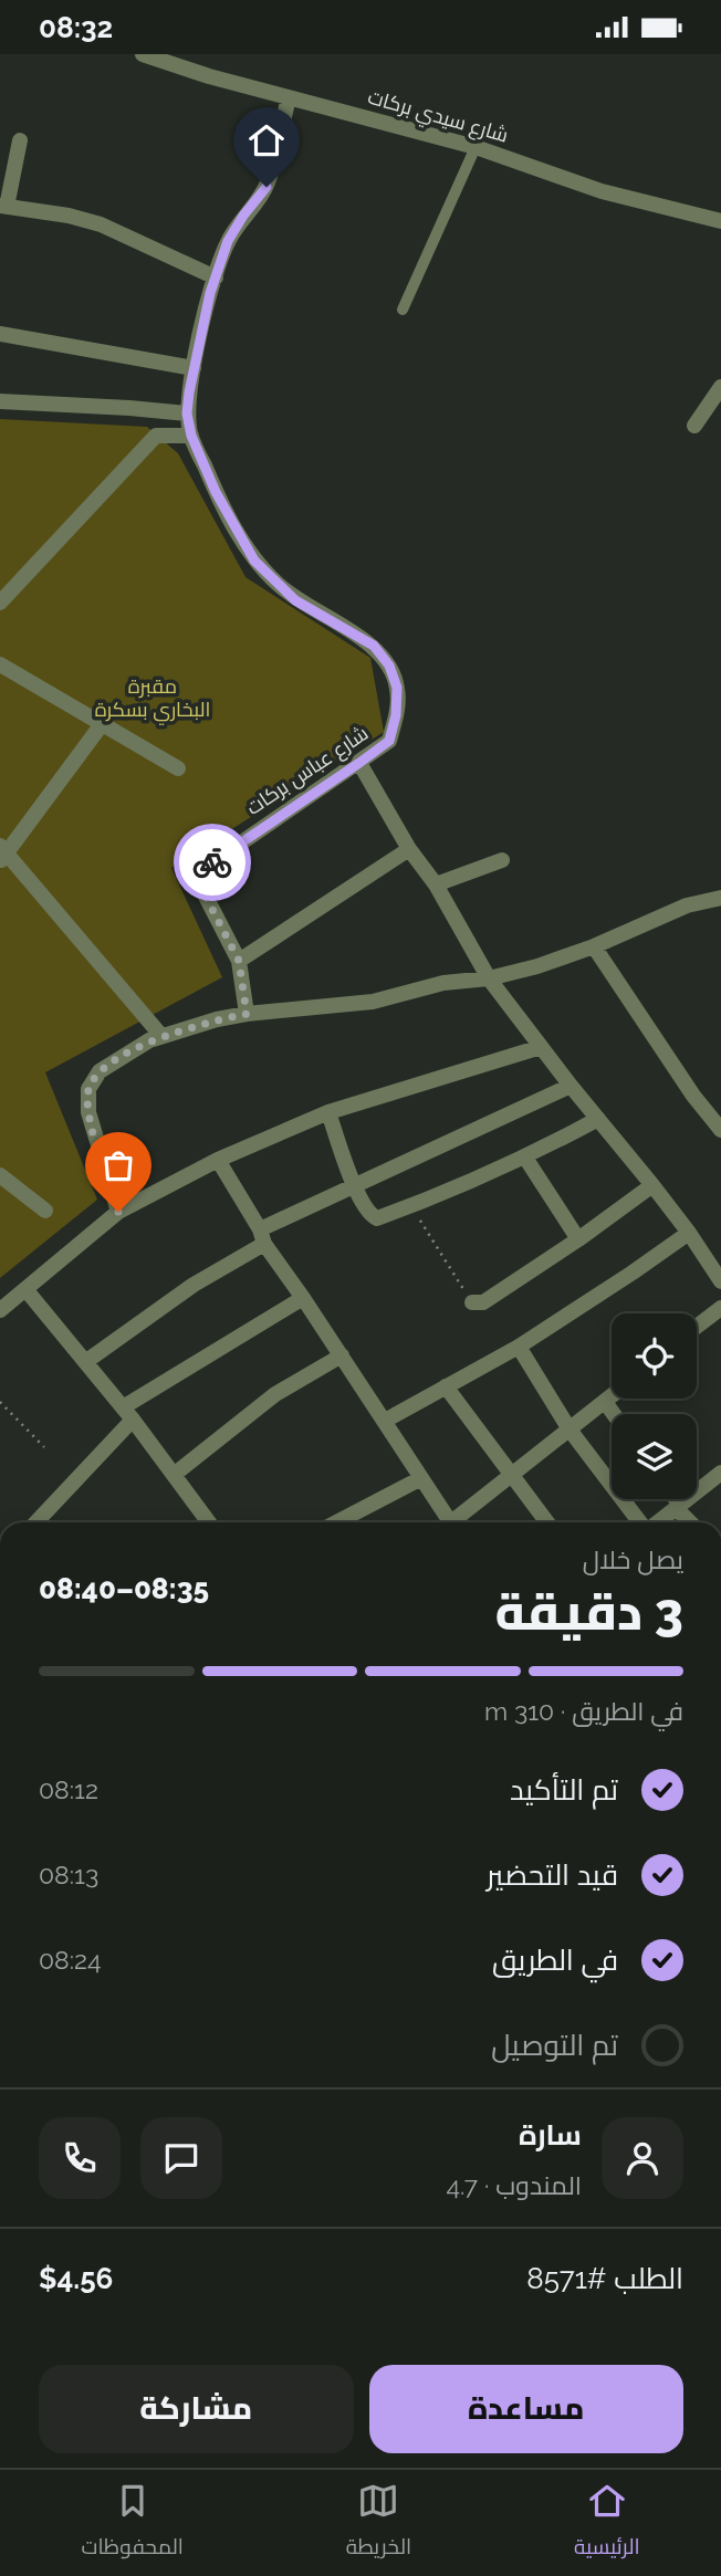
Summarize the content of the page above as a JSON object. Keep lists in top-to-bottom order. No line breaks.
{"streets":{"street":["شارع سيدي بركات","شارع عباس بركات"]},"crossings":[["شارع سيدي بركات","شارع عباس بركات"]],"parks":["مقبرة البخاري بسكرة"],"page":{"status":"08:32","heading":["3 دقيقة","يصل خلال","08:35–08:40"],"panel":["سارة","المندوب · 4.7","الطلب #8571","$4.56"],"bar":"في الطريق · 310 m","list":[["تم التأكيد","08:12"],["قيد التحضير","08:13"],["في الطريق","08:24"],"تم التوصيل"],"buttons":["مساعدة","مشاركة"],"tabs":["الرئيسية","الخريطة","المحفوظات"]}}
